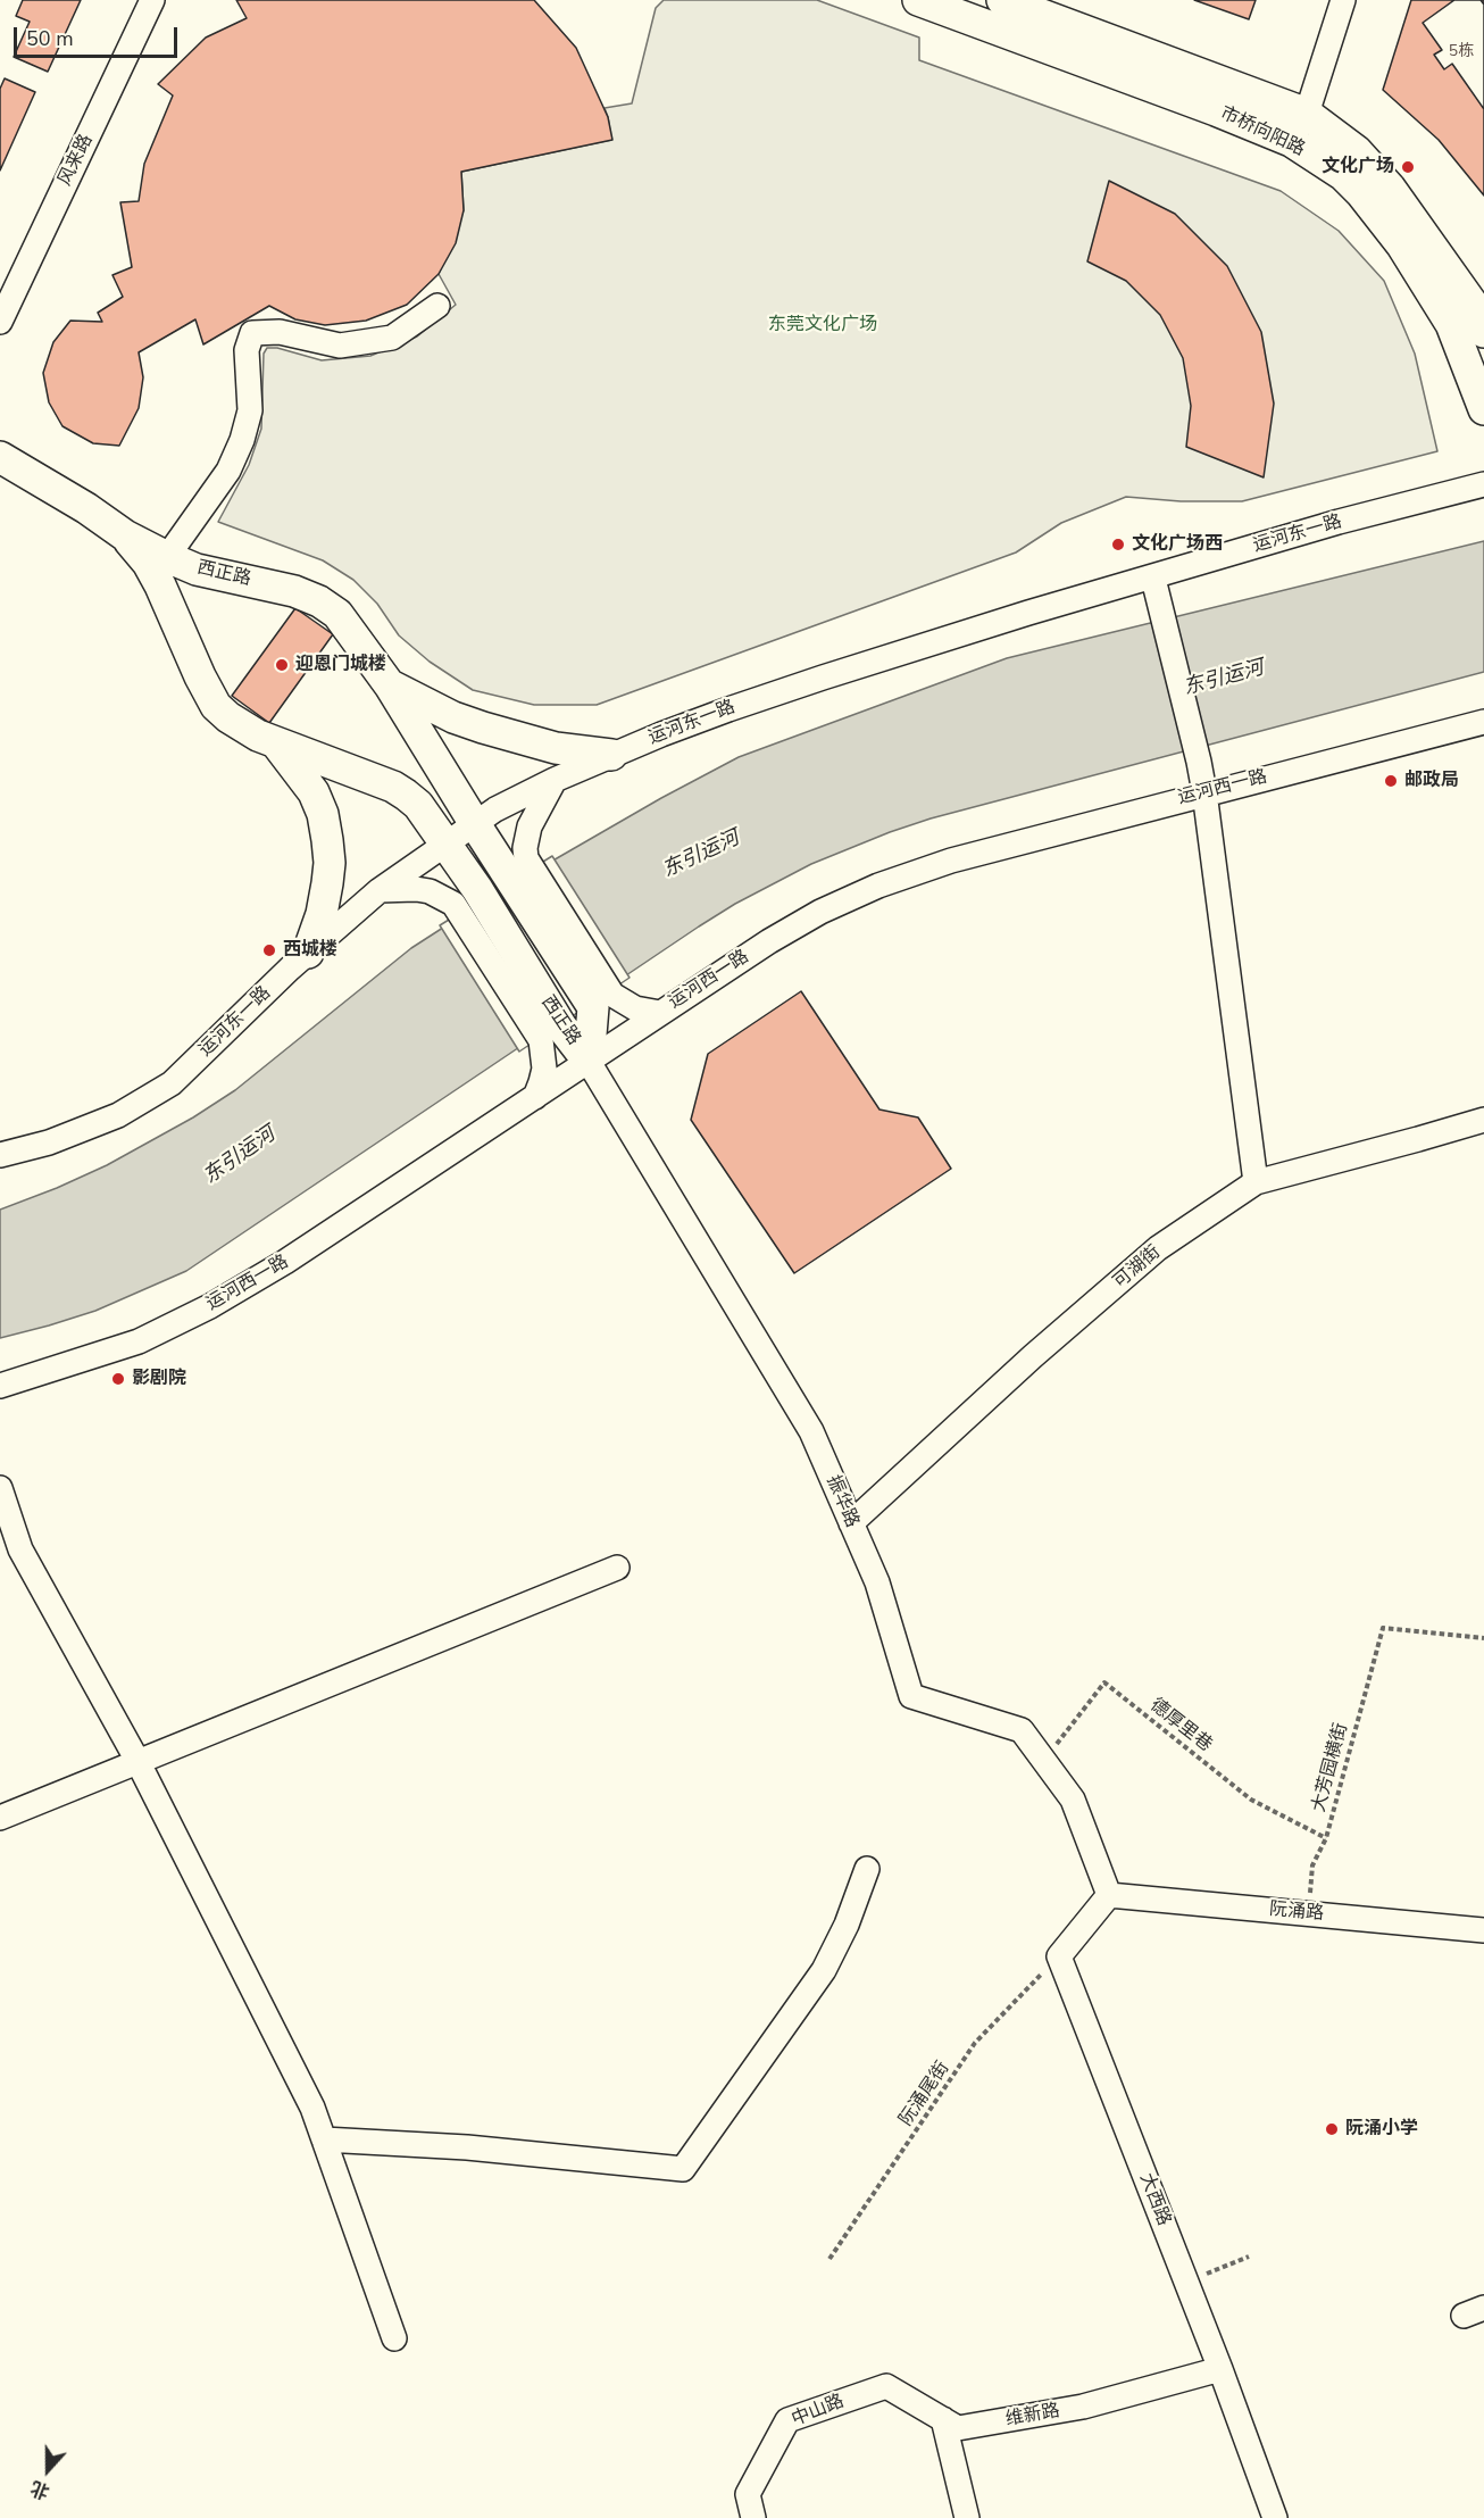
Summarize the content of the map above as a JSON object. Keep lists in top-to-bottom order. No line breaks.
{"streets":{"main road":["市桥向阳路","西正路"],"street":["风来路","运河东一路","运河西一路","可湖街","振华路","阮涌路","大西路","中山路","维新路"],"path":["德厚里巷","大芳园横街","阮涌尾街"]},"crossings":[["运河东一路","西正路"],["西正路","运河西一路"],["西正路","振华路"],["运河西一路","振华路"],["可湖街","振华路"],["振华路","德厚里巷"],["振华路","阮涌路"],["德厚里巷","大芳园横街"],["大芳园横街","阮涌路"],["阮涌尾街","大西路"],["大西路","维新路"],["中山路","维新路"]],"water":["东引运河"],"parks":["东莞文化广场"],"places":["文化广场","文化广场西","迎恩门城楼","邮政局","西城楼","影剧院","阮涌小学"],"house_numbers":["5栋"],"scale_bar":"50 m","north":"bottom"}
